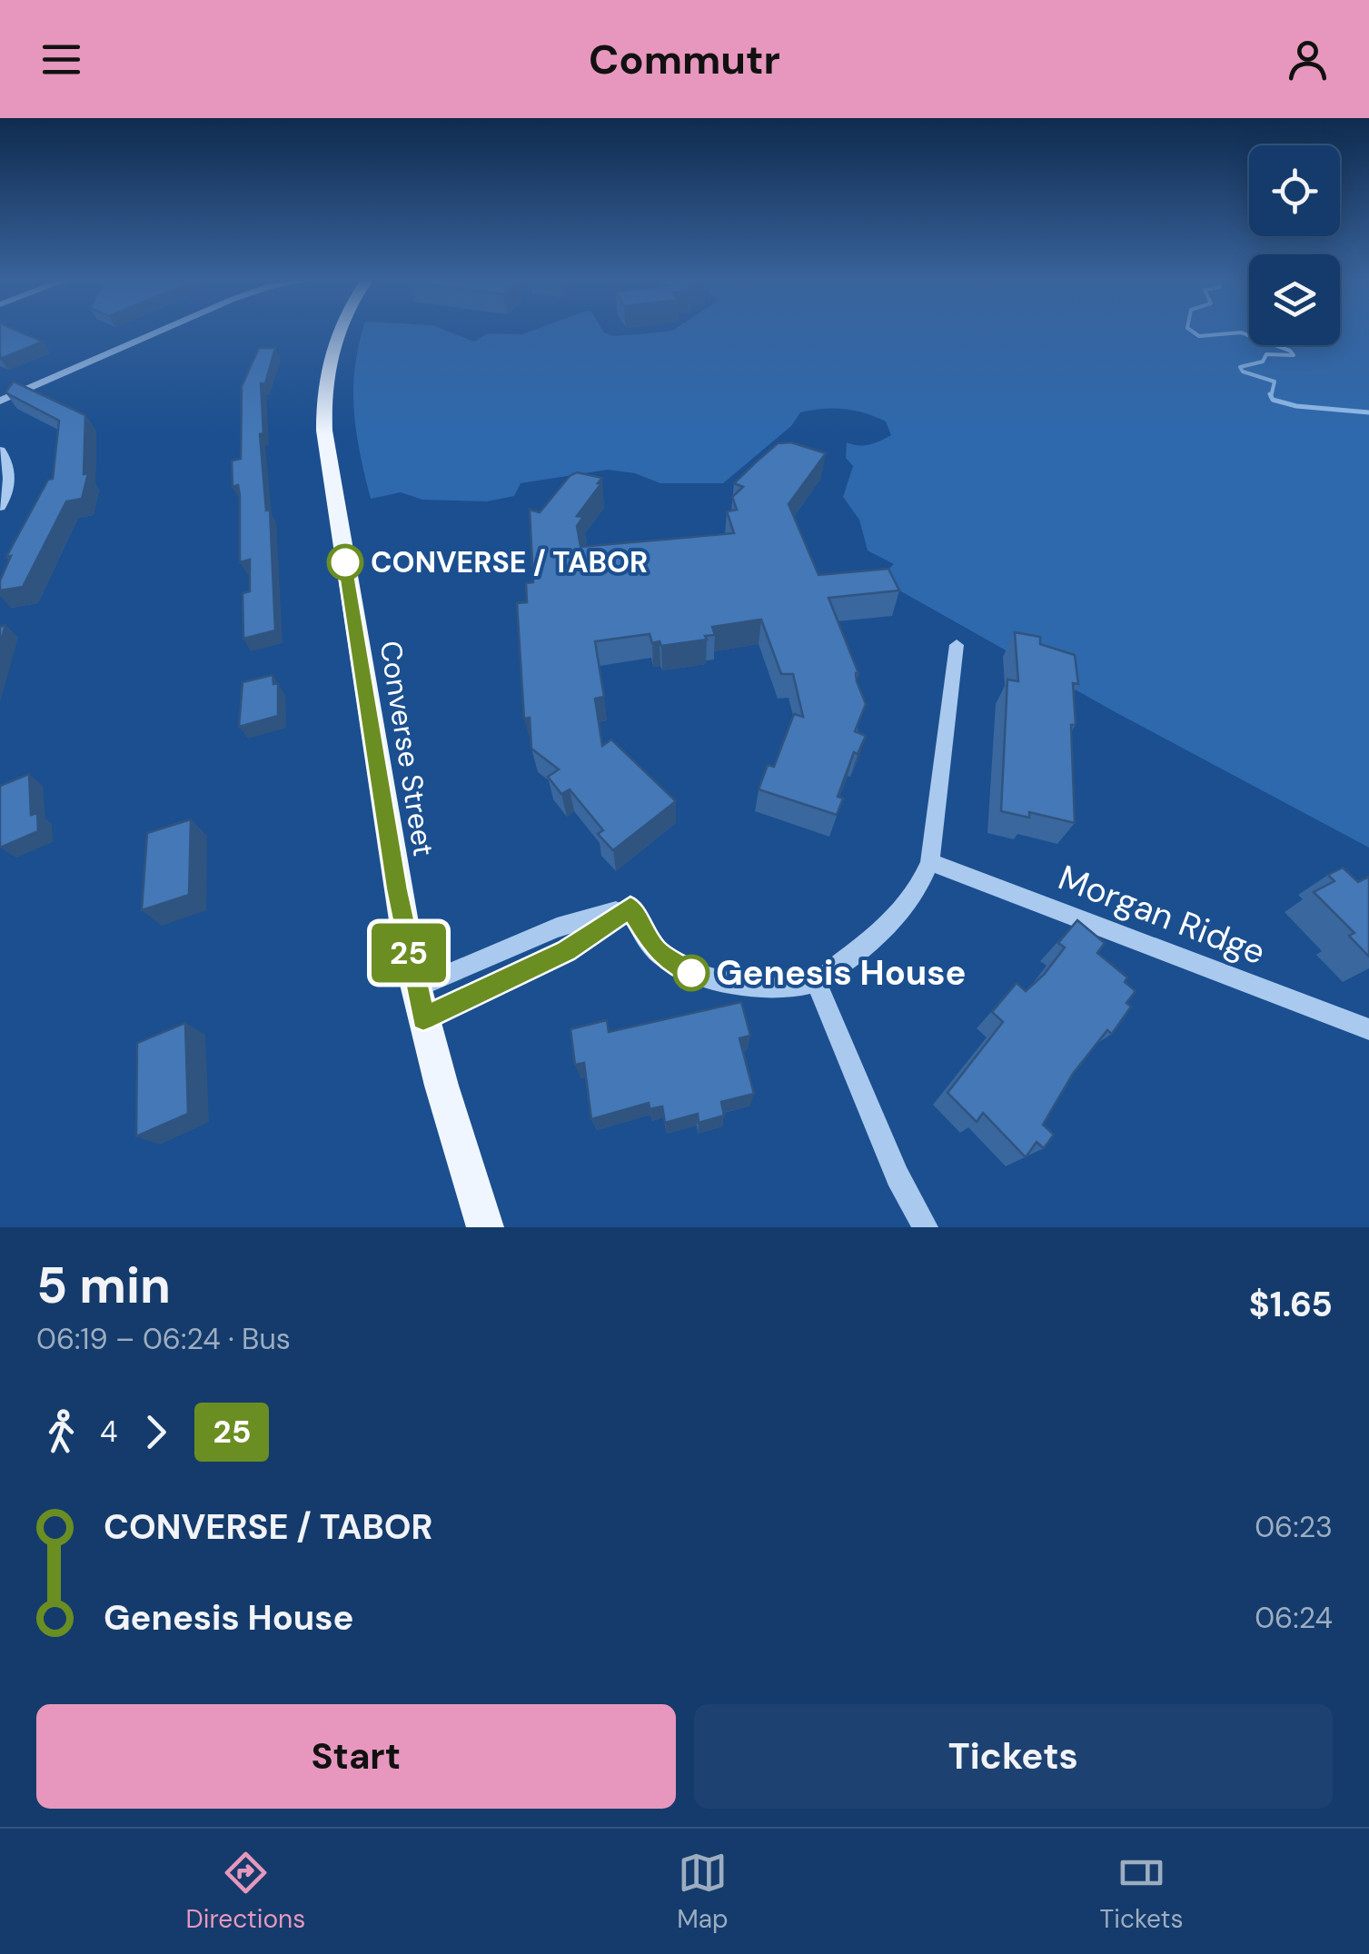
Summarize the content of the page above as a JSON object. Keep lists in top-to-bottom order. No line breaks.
{"streets":{"main road":["Converse Street"],"street":["Morgan Ridge"]},"places":["CONVERSE / TABOR","Genesis House"],"lines":["bus line 25"],"page":{"header":"Commutr","on_map":"25","heading":["5 min","06:19 – 06:24 · Bus","$1.65"],"legs":["4","25"],"list":[{"name":"CONVERSE / TABOR","value":"06:23"},{"name":"Genesis House","value":"06:24"}],"buttons":["Start","Tickets"],"tabs":["Directions","Map","Tickets"]}}
